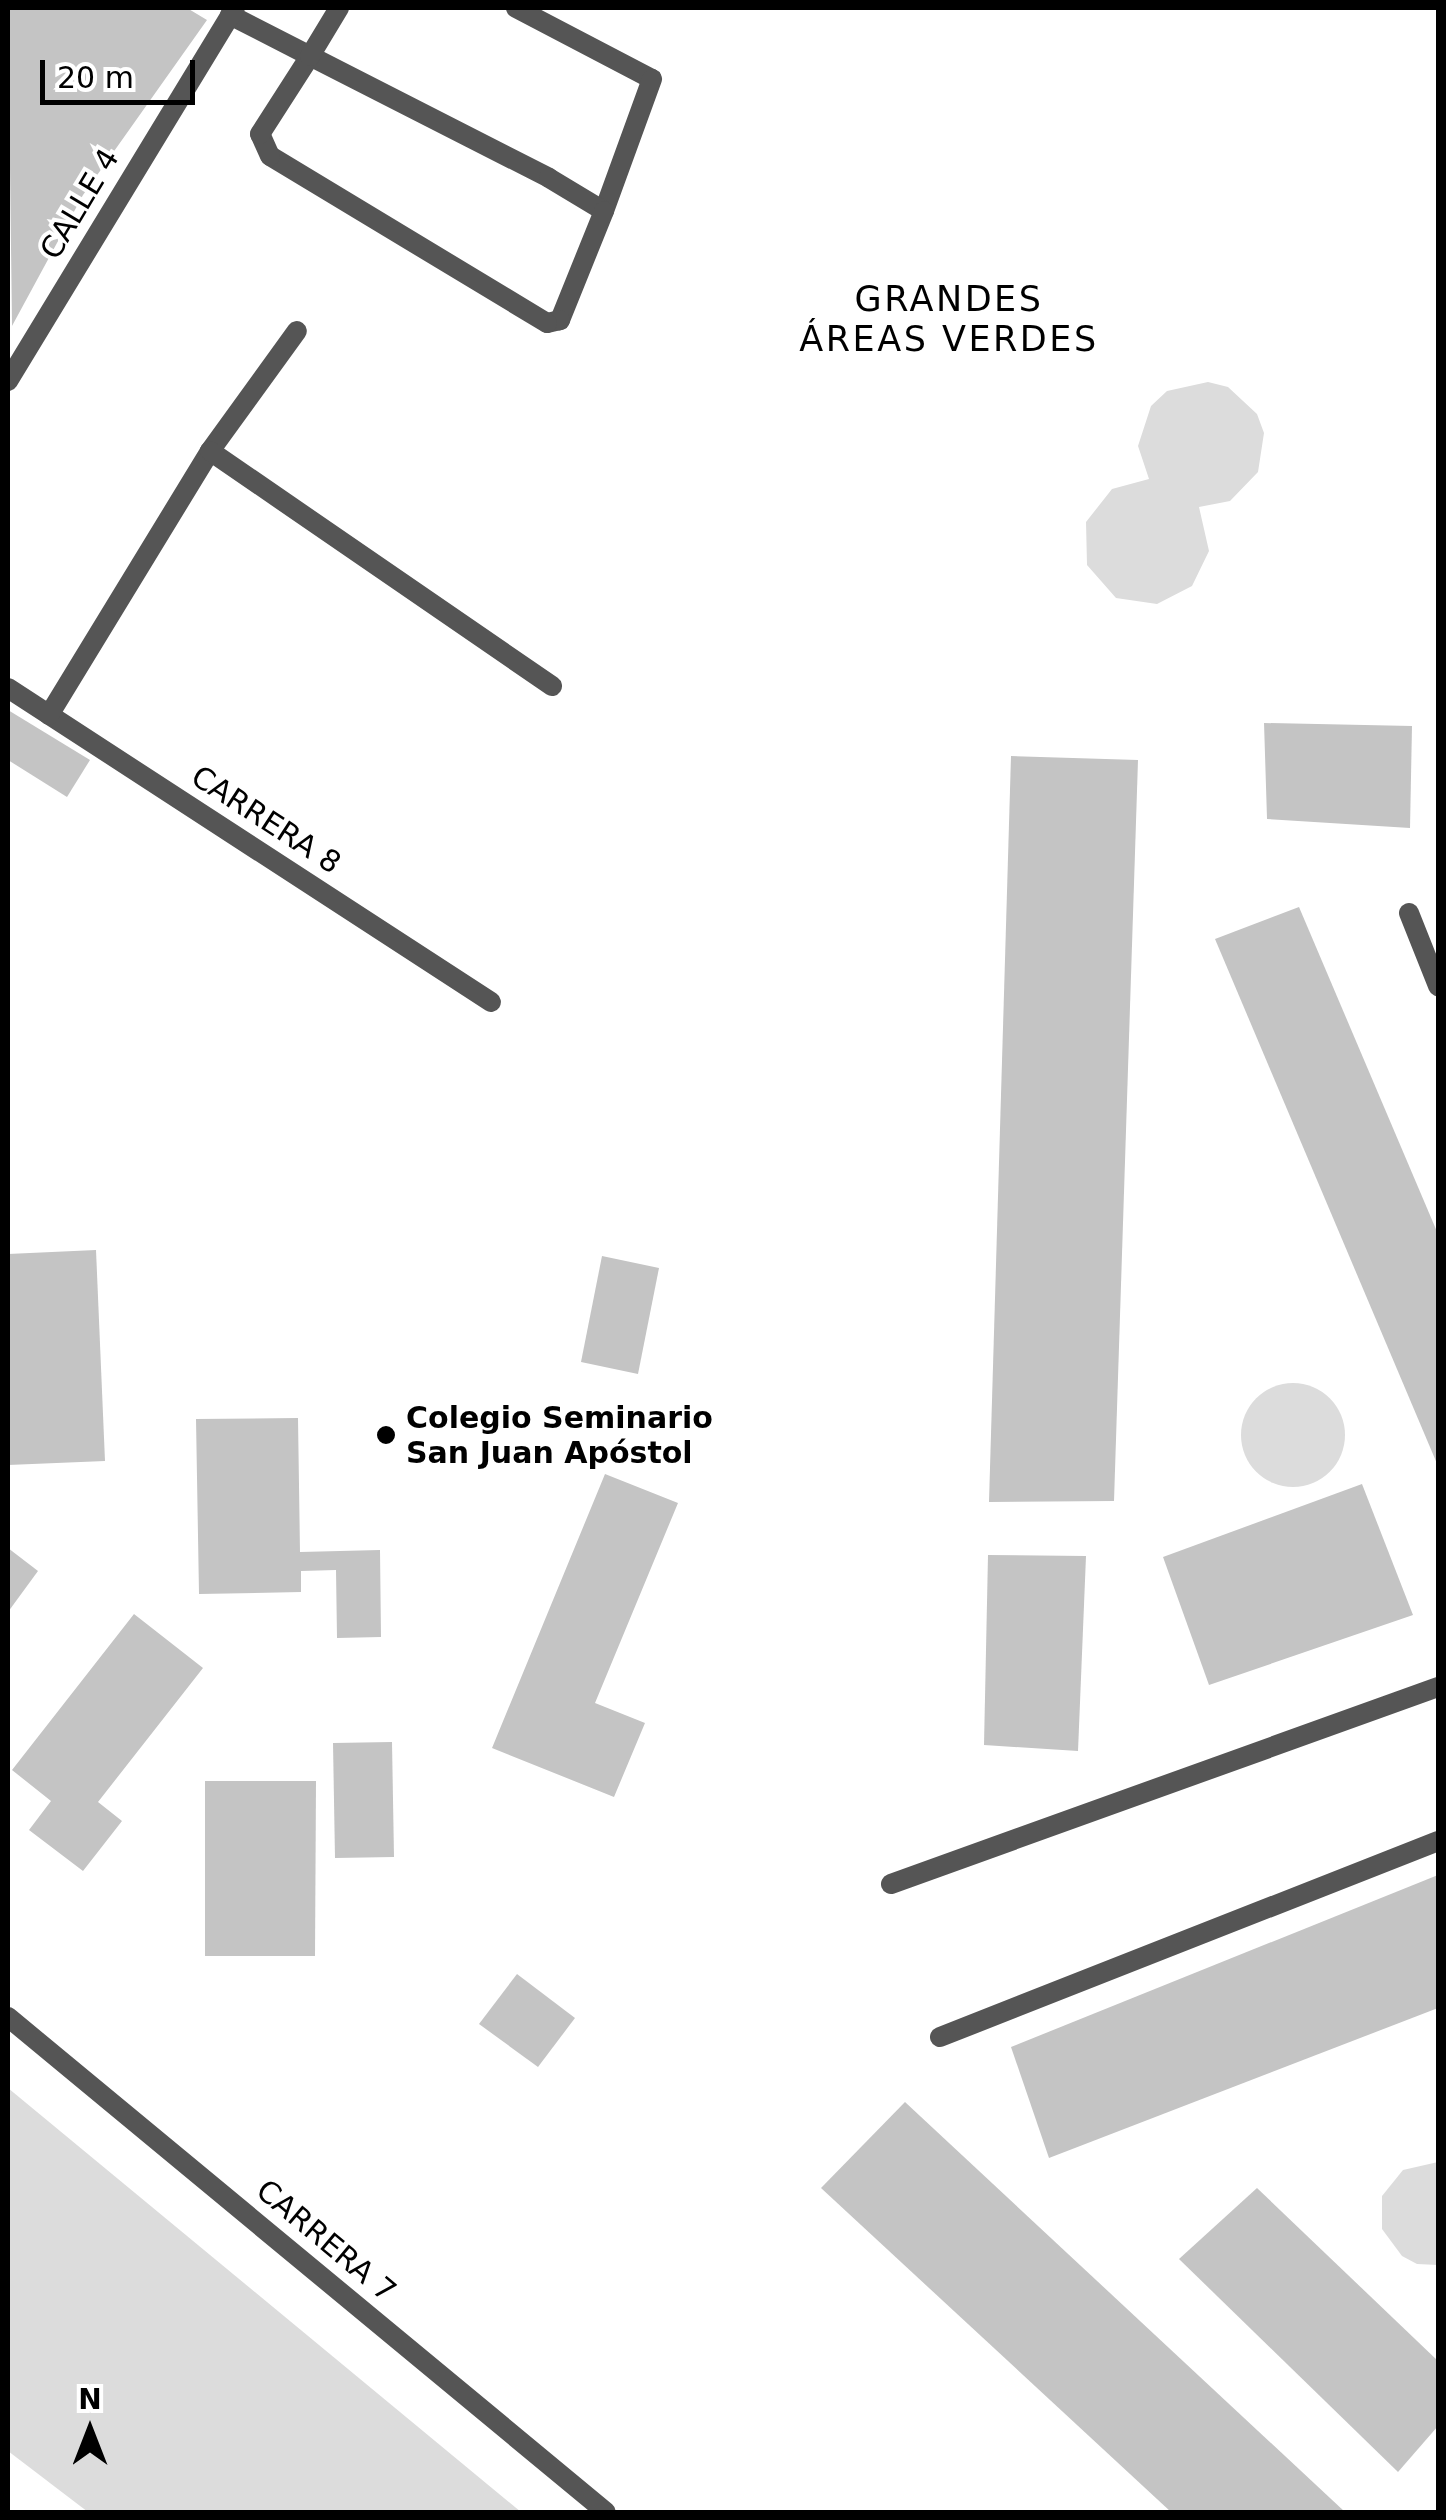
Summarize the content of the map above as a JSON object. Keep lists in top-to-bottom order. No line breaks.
{"streets":{"street":["CALLE 4","CARRERA 8","CARRERA 7"]},"districts":["GRANDES ÁREAS VERDES"],"places":["Colegio Seminario San Juan Apóstol"],"scale_bar":"20 m","north":"top"}
